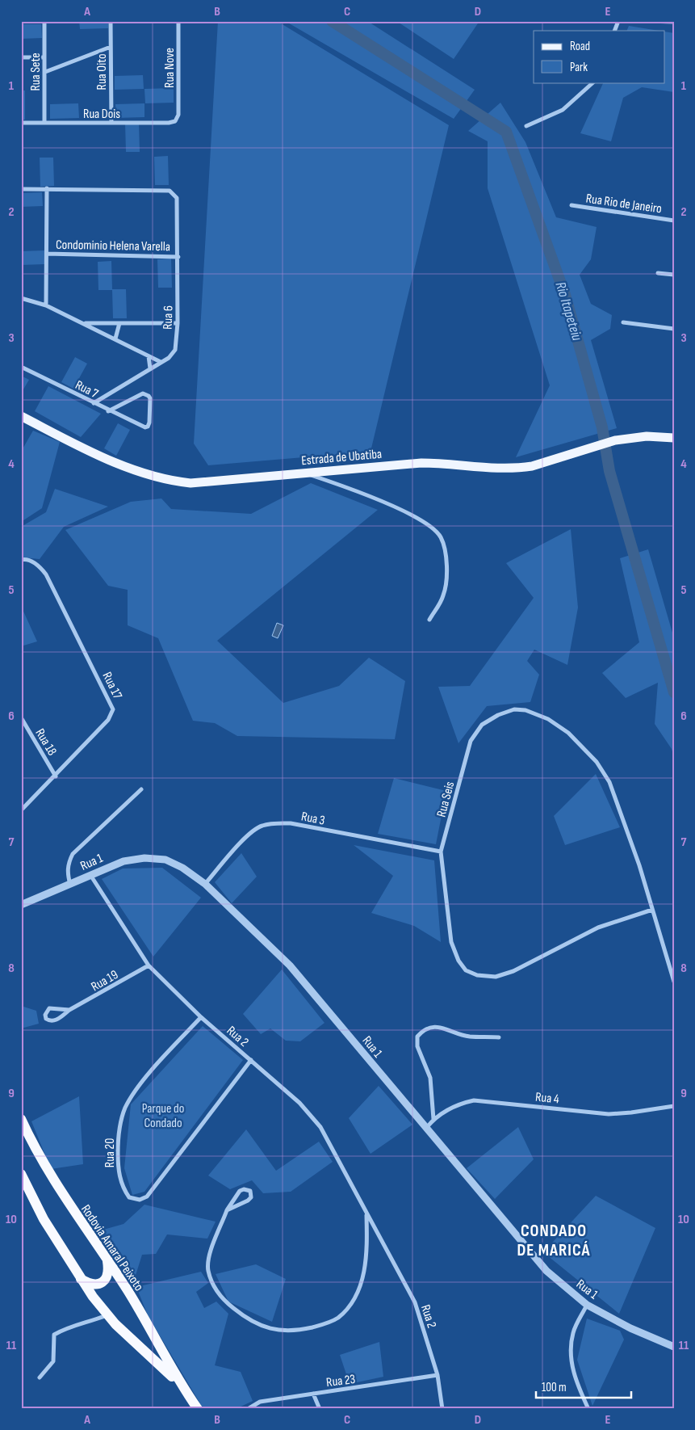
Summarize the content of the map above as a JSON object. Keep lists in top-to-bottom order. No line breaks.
{"streets":{"highway":["Rodovia Amaral Peixoto"],"main road":["Estrada de Ubatiba"],"street":["Rua Nove","Rua Sete","Rua Oito","Rua Dois","Rua Rio de Janeiro","Condominio Helena Varella","Rua 6","Rua 7","Rua 17","Rua 18","Rua Seis","Rua 3","Rua 1","Rua 19","Rua 2","Rua 4","Rua 20","Rua 23"]},"crossings":[["Rua Nove","Rua Dois"],["Rua Sete","Rua Dois"],["Rua Oito","Rua Dois"],["Condominio Helena Varella","Rua 6"],["Rua 6","Rua 7"],["Rua 17","Rua 18"],["Rua Seis","Rua 3"],["Rua 3","Rua 1"],["Rua 1","Rua 2"],["Rua 1","Rua 4"],["Rua 19","Rua 2"],["Rua 2","Rua 20"],["Rua 2","Rua 23"]],"districts":["CONDADO DE MARICÁ"],"water":["Rio Itapeteiu"],"parks":["Parque do Condado"],"legend":["Road","Park"],"scale_bar":"100 m","grid":{"columns":["A","B","C","D","E"],"rows":["1","2","3","4","5","6","7","8","9","10","11"]}}
